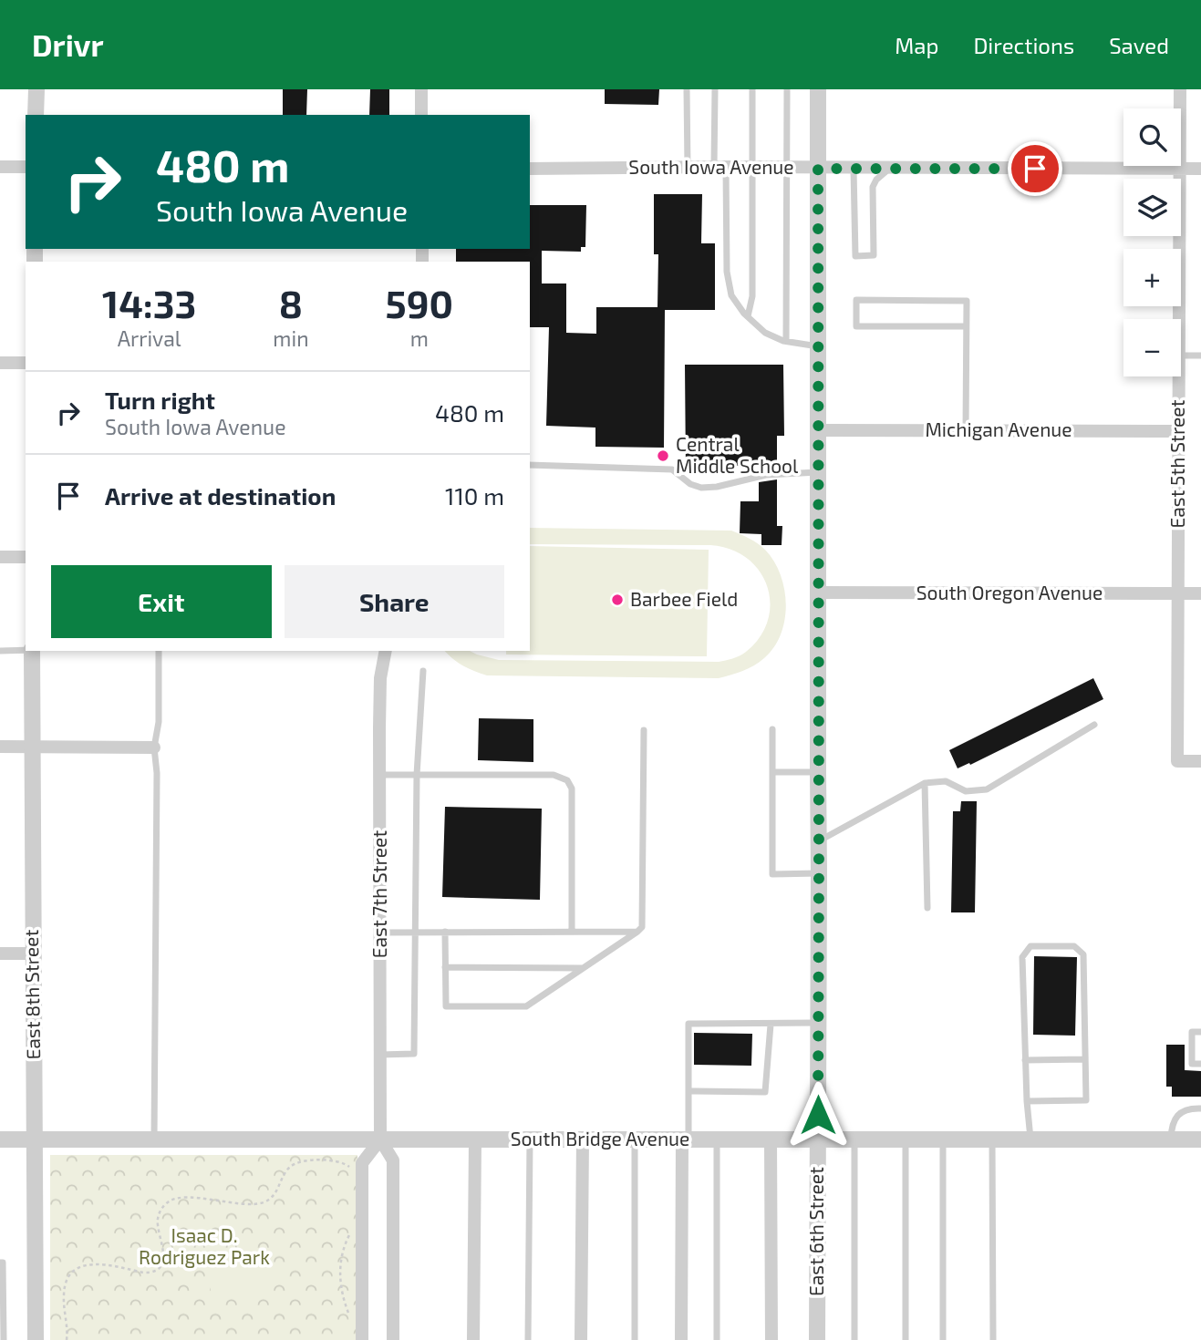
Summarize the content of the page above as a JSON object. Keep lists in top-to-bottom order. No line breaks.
{"streets":{"street":["South Iowa Avenue","Michigan Avenue","East 5th Street","South Oregon Avenue","East 7th Street","East 8th Street","South Bridge Avenue","East 6th Street"]},"crossings":[["South Iowa Avenue","East 5th Street"],["South Iowa Avenue","East 6th Street"],["Michigan Avenue","East 5th Street"],["Michigan Avenue","East 6th Street"],["East 5th Street","South Oregon Avenue"],["South Oregon Avenue","East 6th Street"],["East 7th Street","South Bridge Avenue"],["East 8th Street","South Bridge Avenue"],["South Bridge Avenue","East 6th Street"]],"parks":["Isaac D. Rodriguez Park"],"places":["Central Middle School","Barbee Field"],"page":{"header":"Drivr","nav":["Map","Directions","Saved"],"map_buttons":["+","−"],"turn":["480 m","South Iowa Avenue"],"eta":["14:33","Arrival","8","min","590","m"],"list":[{"name":"Turn right","note":"South Iowa Avenue","value":"480 m"},{"name":"Arrive at destination","value":"110 m"}],"buttons":["Exit","Share"]}}
